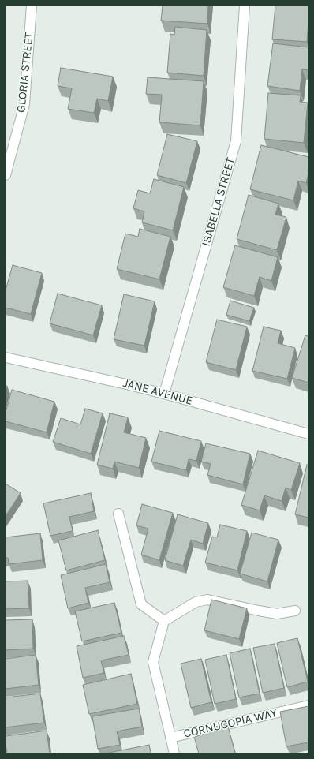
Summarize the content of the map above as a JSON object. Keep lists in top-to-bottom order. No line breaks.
{"streets":{"street":["GLORIA STREET","ISABELLA STREET","JANE AVENUE","CORNUCOPIA WAY"]},"crossings":[["ISABELLA STREET","JANE AVENUE"]]}
